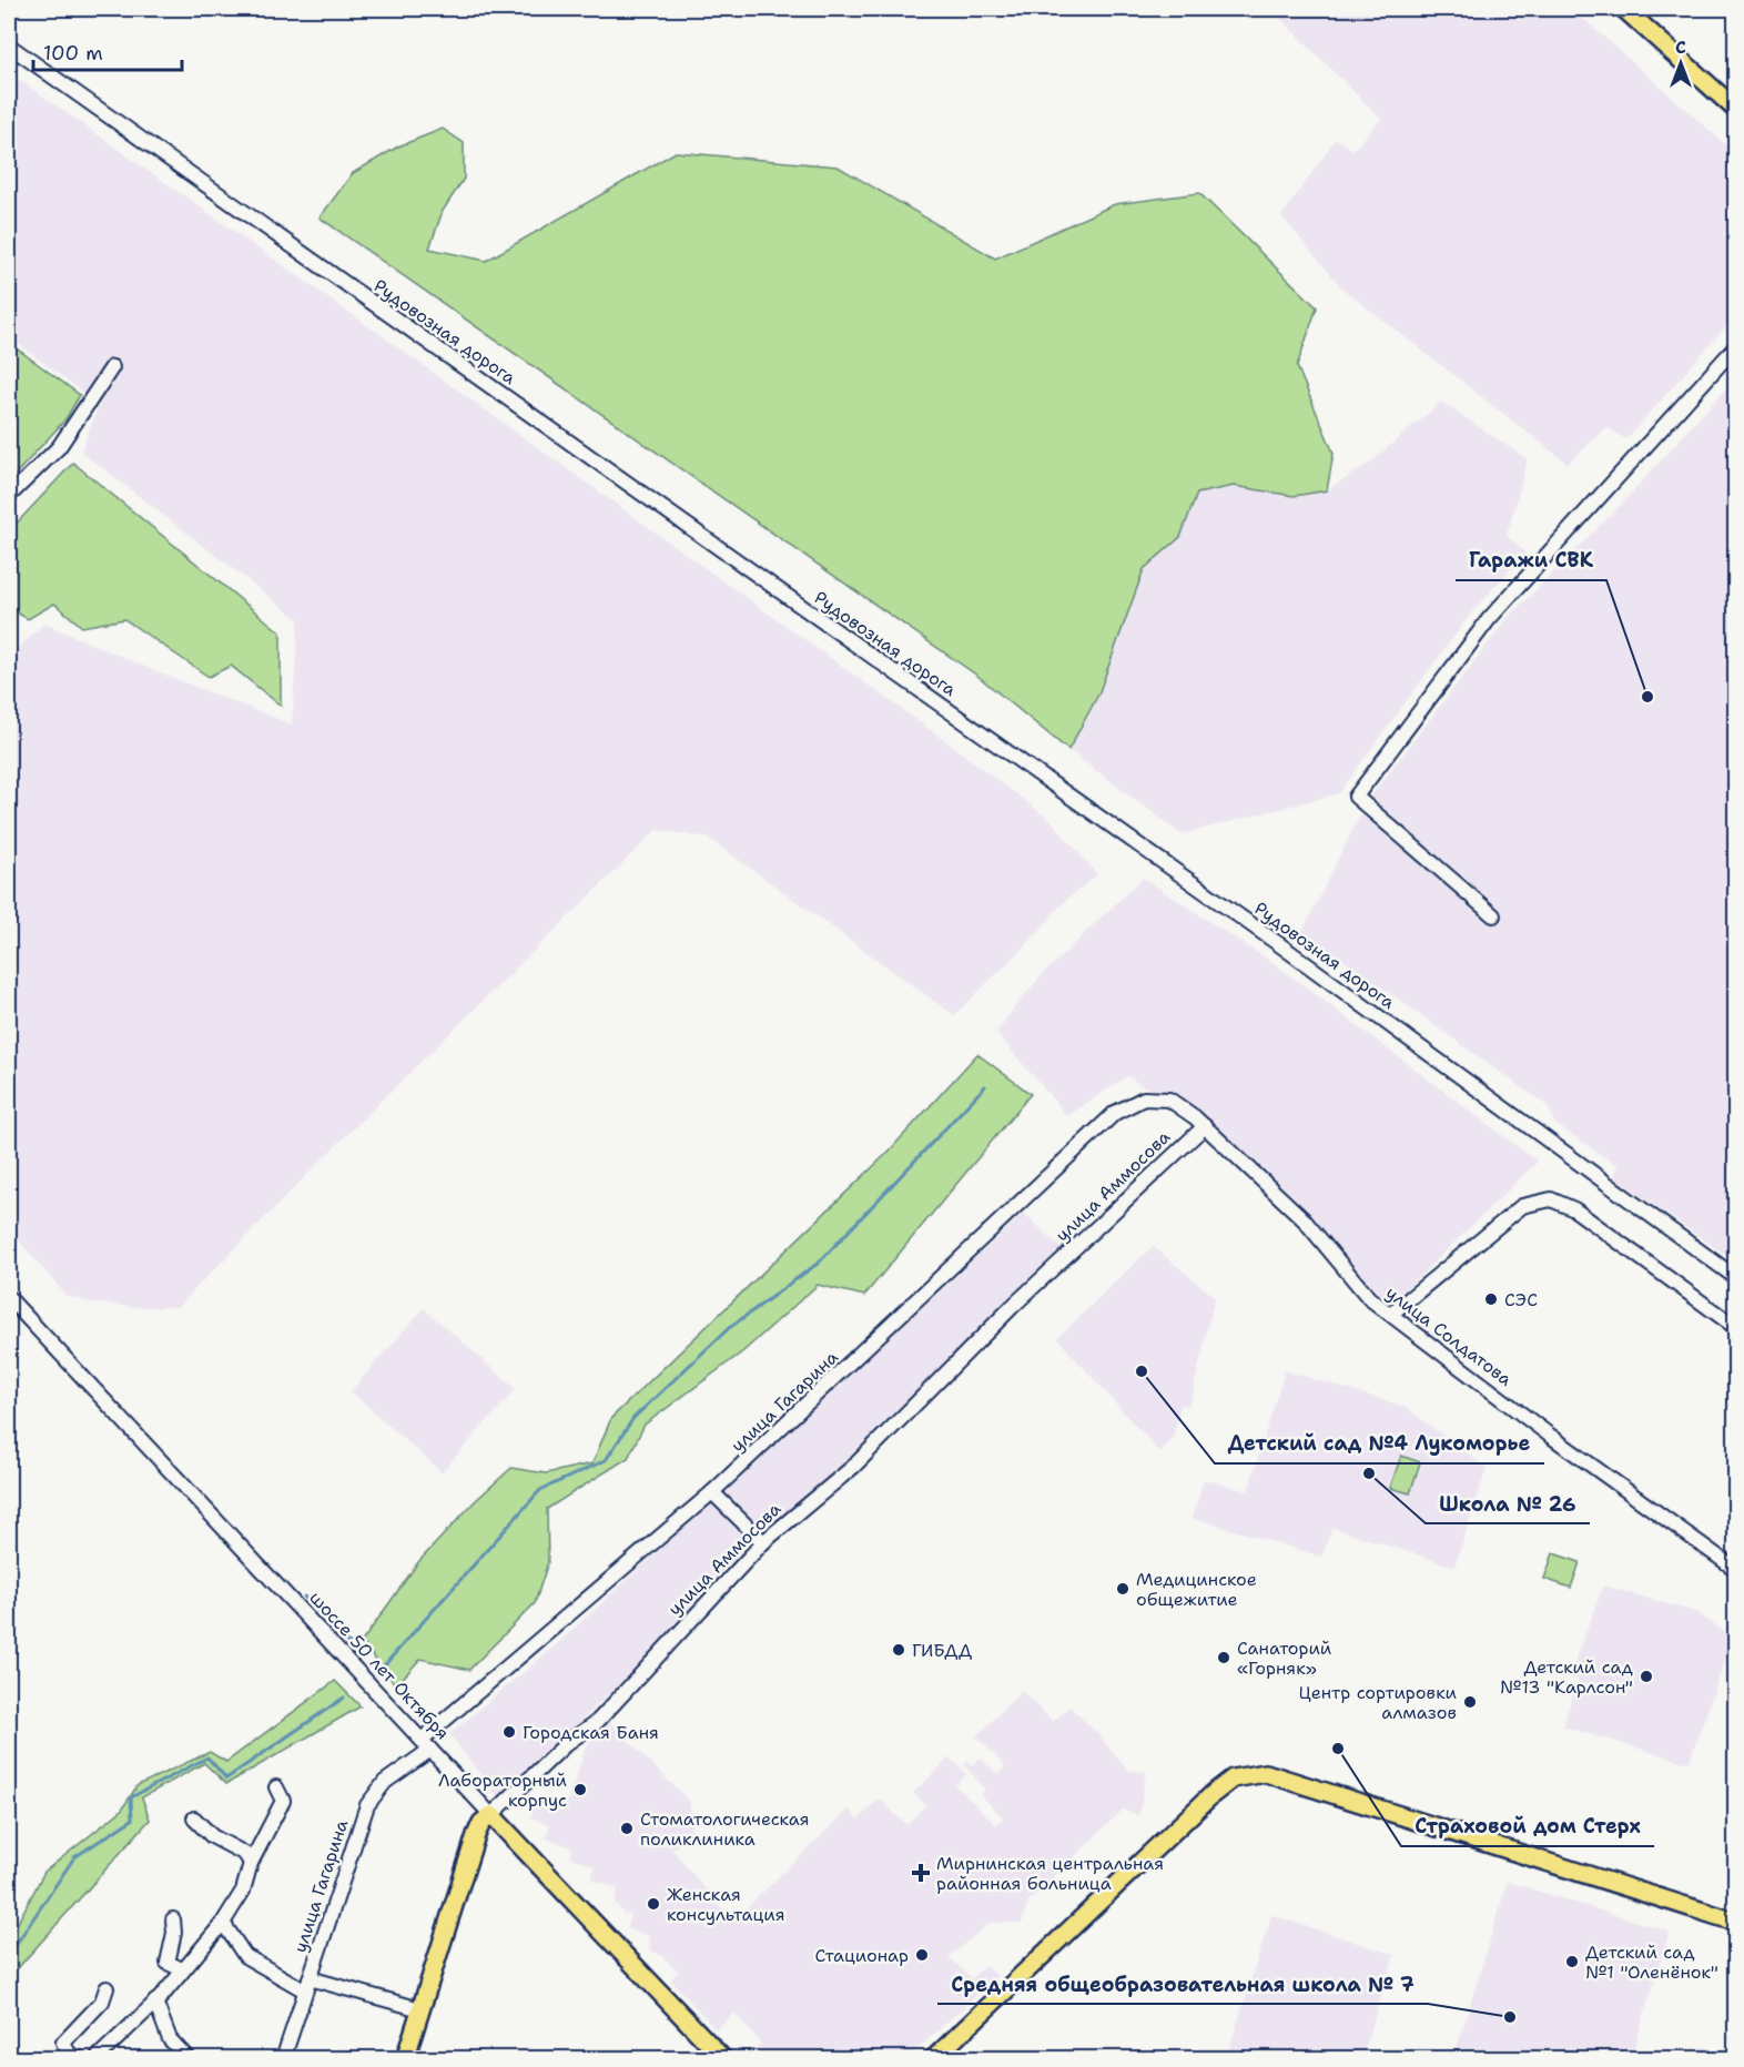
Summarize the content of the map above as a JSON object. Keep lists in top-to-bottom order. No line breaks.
{"streets":{"main road":["улица Аммосова","шоссе 50 лет Октября"],"street":["Рудовозная дорога","улица Солдатова","улица Гагарина"]},"crossings":[["улица Аммосова","улица Солдатова"],["улица Аммосова","шоссе 50 лет Октября"],["улица Солдатова","улица Гагарина"],["улица Гагарина","шоссе 50 лет Октября"]],"places":{"other":["Гаражи СВК","СЭС","Детский сад №4 Лукоморье","Школа № 26","Медицинское общежитие","ГИБДД","Санаторий «Горняк»","Детский сад №13 \"Карлсон\"","Центр сортировки алмазов","Городская Баня","Страховой дом Стерх","Лабораторный корпус","Стоматологическая поликлиника","Женская консультация","Стационар","Детский сад №1 \"Оленёнок\"","Cредняя общеобразовательная школа № 7"],"health":["Мирнинская центральная районная больница"]},"scale_bar":"100 m","north":"top"}
